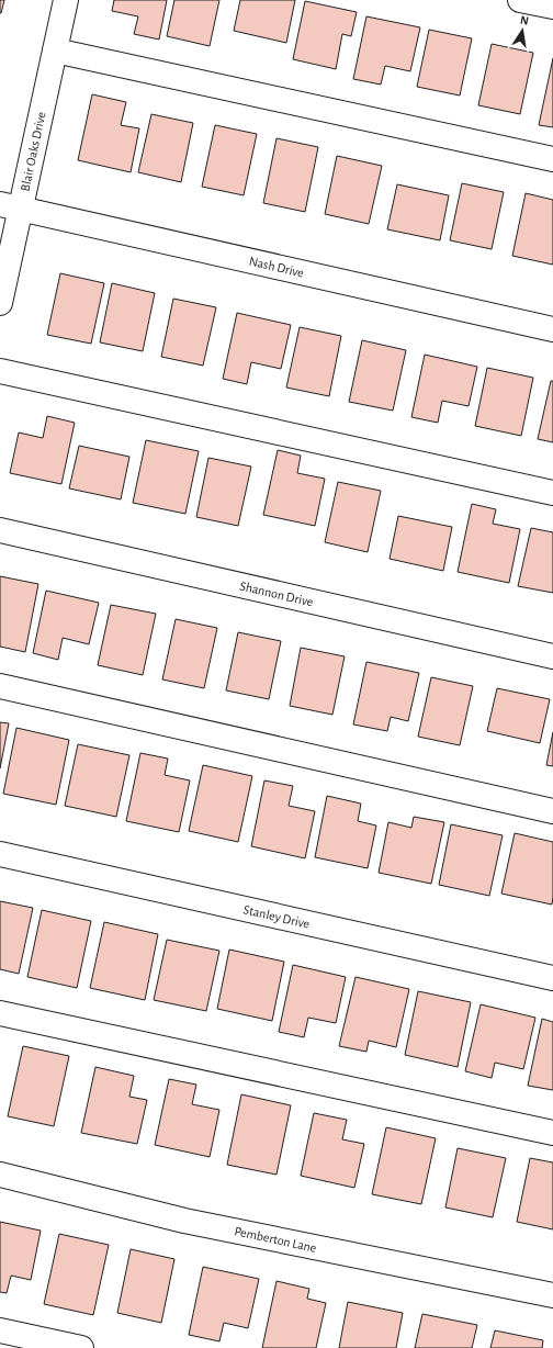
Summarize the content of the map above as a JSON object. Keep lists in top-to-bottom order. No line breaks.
{"streets":{"street":["Blair Oaks Drive","Nash Drive","Shannon Drive","Stanley Drive","Pemberton Lane"]},"crossings":[["Blair Oaks Drive","Nash Drive"]],"north":"top"}
